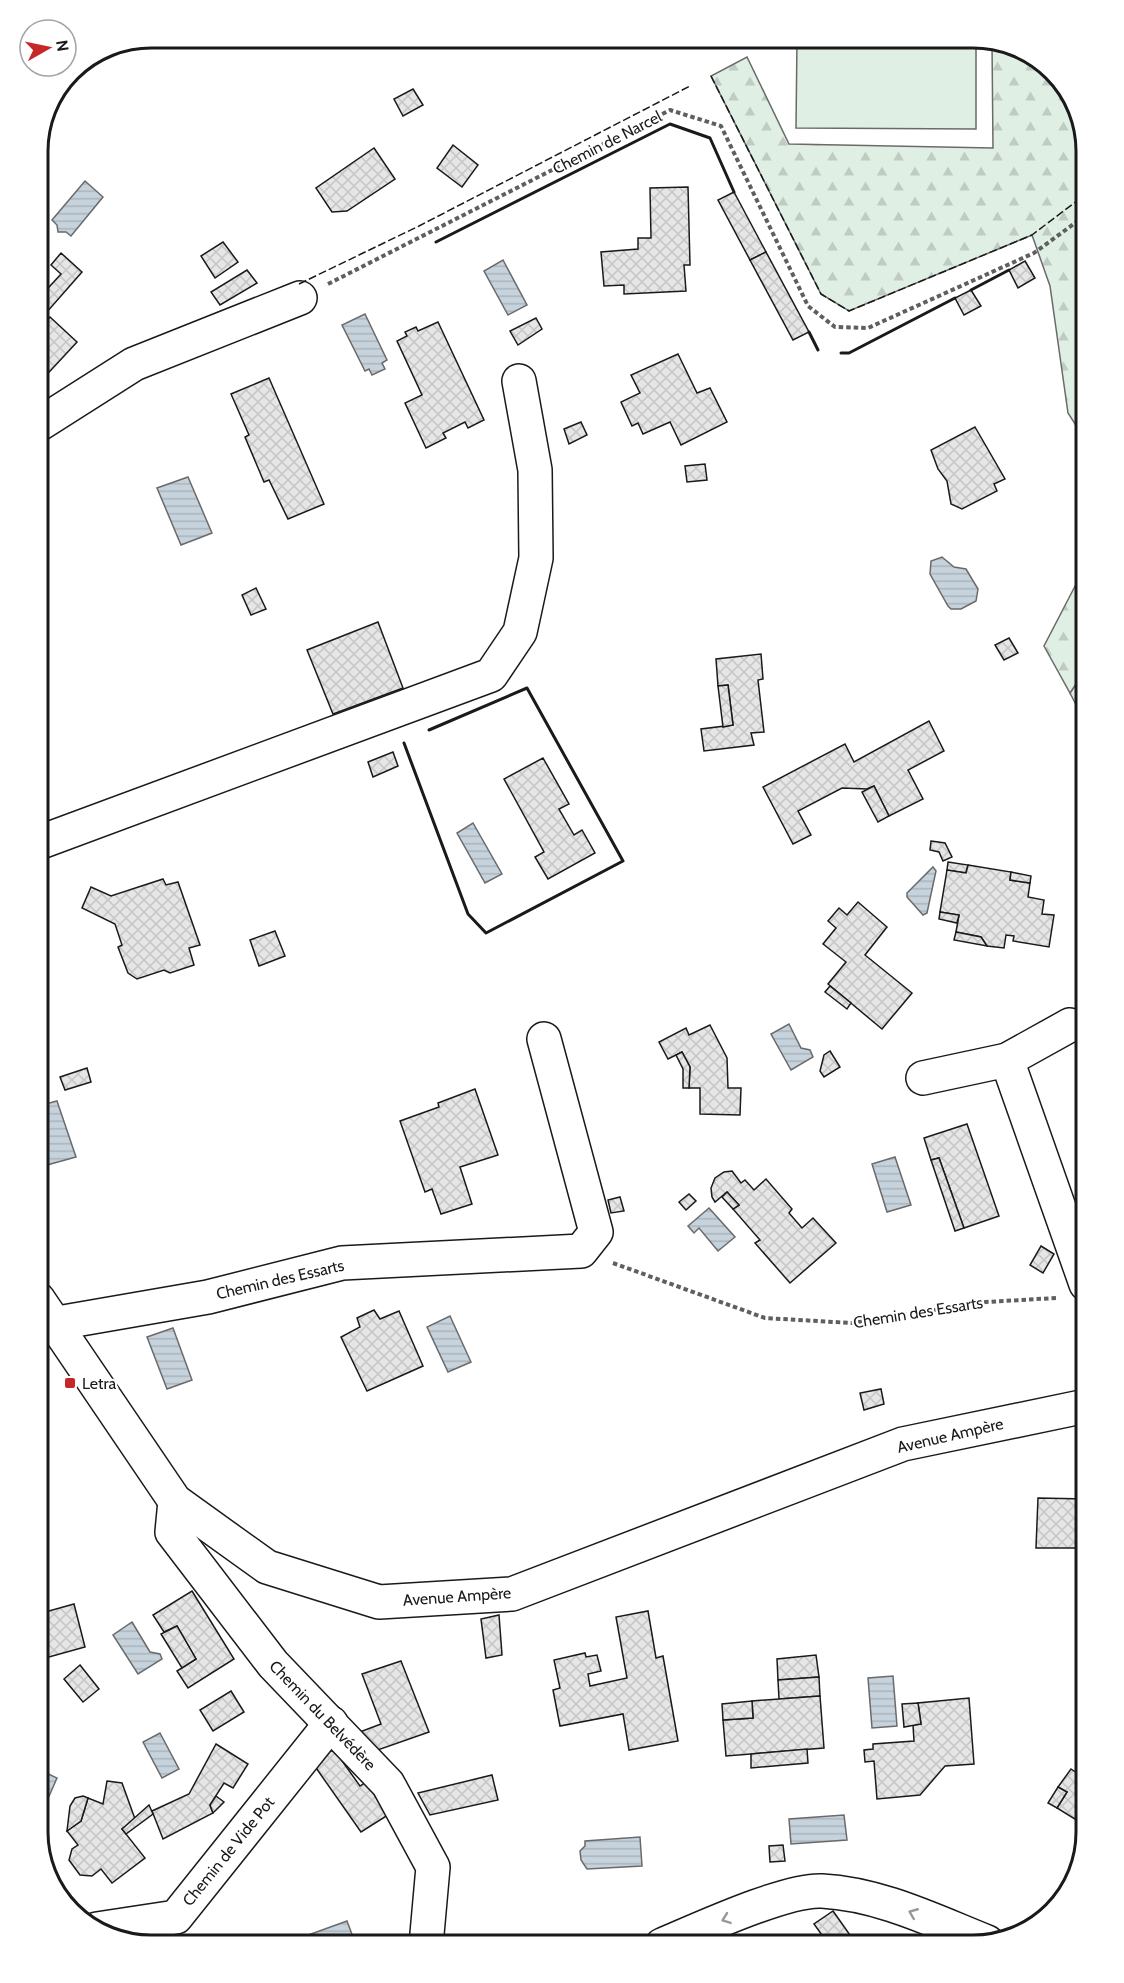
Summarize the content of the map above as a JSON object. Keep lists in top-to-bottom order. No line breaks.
{"streets":{"street":["Chemin des Essarts","Avenue Ampère","Chemin du Belvédère","Chemin de Vide Pot"],"path":["Chemin de Narcel"]},"crossings":[["Avenue Ampère","Chemin du Belvédère"],["Chemin du Belvédère","Chemin de Vide Pot"]],"places":{"transit":["Letra"]},"north":"right"}
